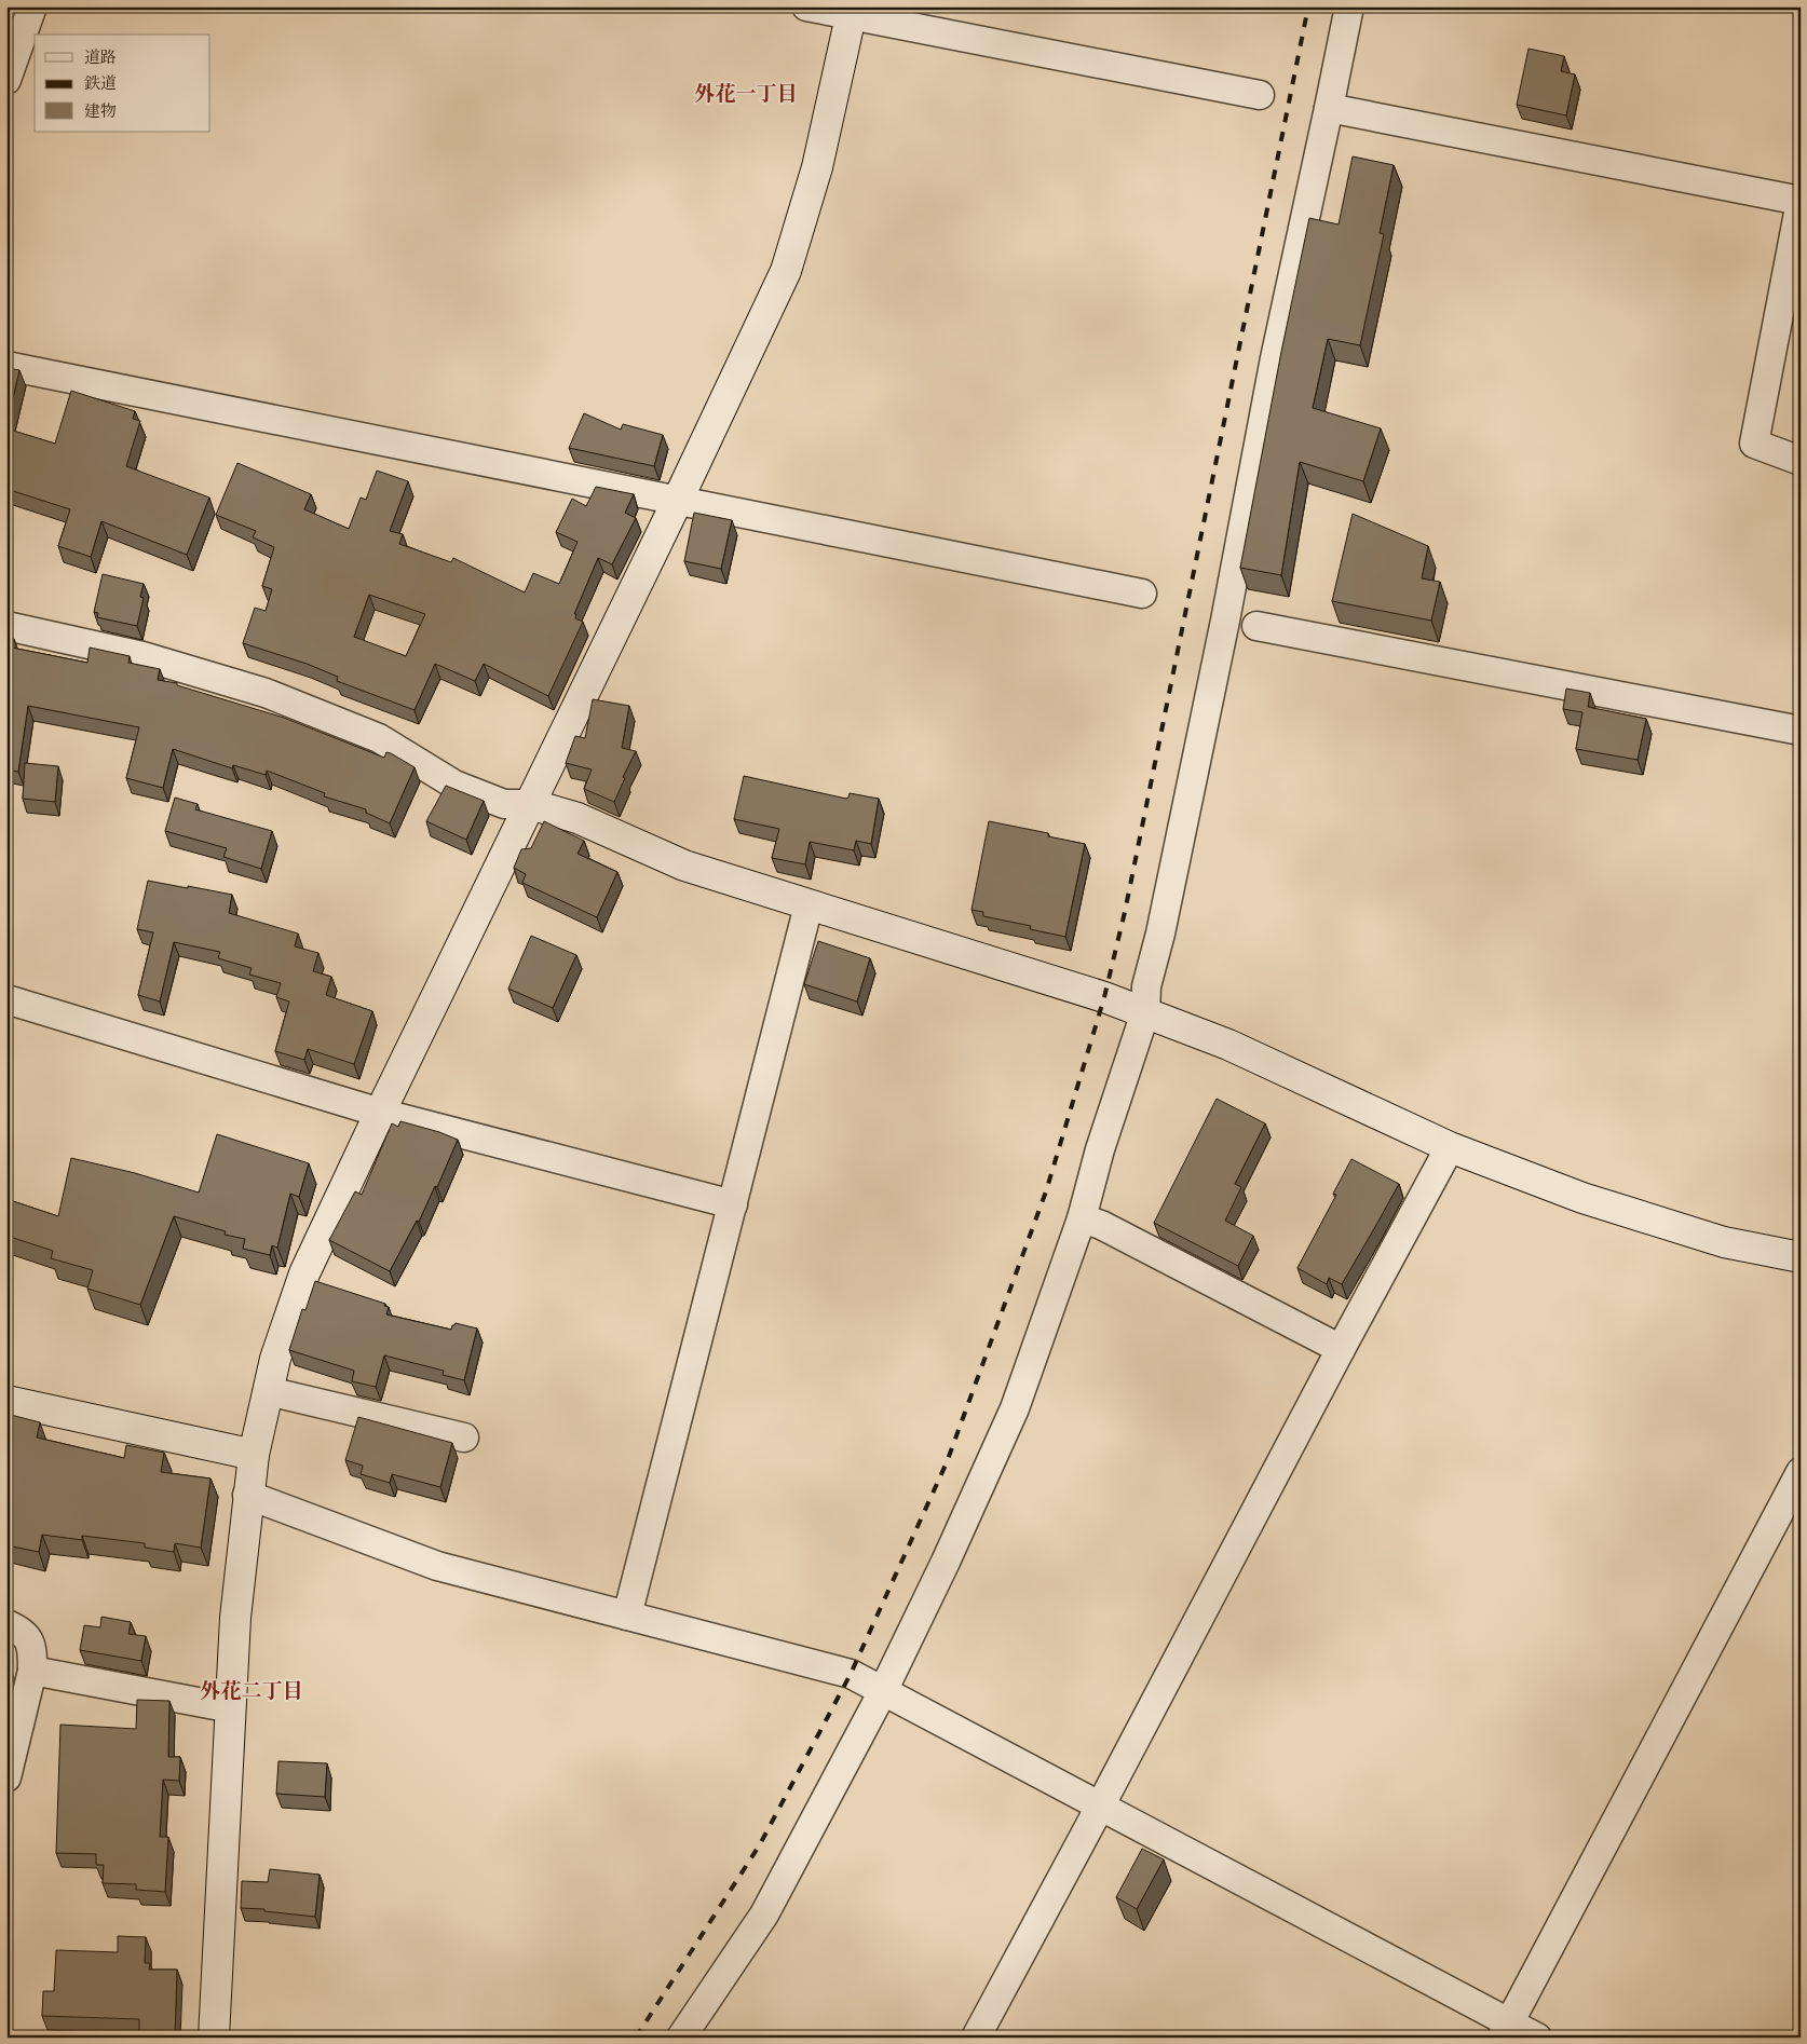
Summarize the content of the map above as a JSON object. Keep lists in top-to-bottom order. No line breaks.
{"districts":["外花一丁目","外花二丁目"],"legend":["道路","鉄道","建物"]}
